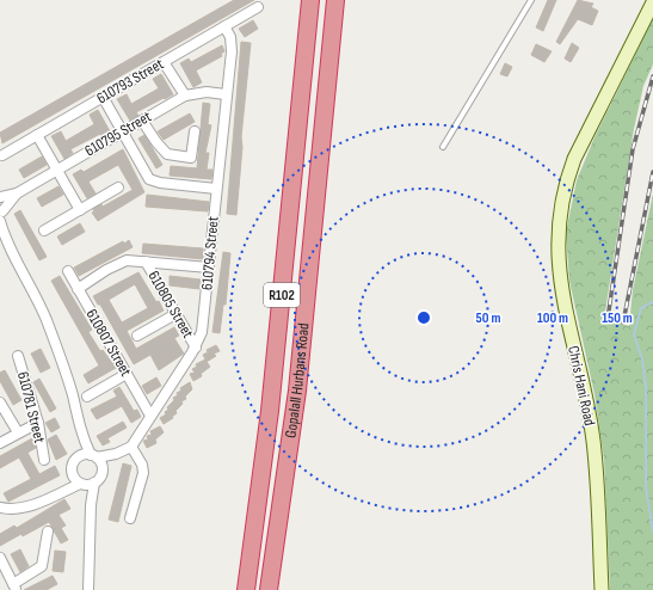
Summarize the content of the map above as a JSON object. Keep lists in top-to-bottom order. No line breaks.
{"streets":{"highway":["R102","Gopalall Hurbans Road"],"street":["610793 Street","610795 Street","610794 Street","610805 Street","610807 Street","Chris Hani Road","610781 Street"]},"crossings":[["610793 Street","610794 Street"],["610795 Street","610794 Street"],["610794 Street","610805 Street"],["610794 Street","610807 Street"]],"rings":["50 m","100 m","150 m"]}
